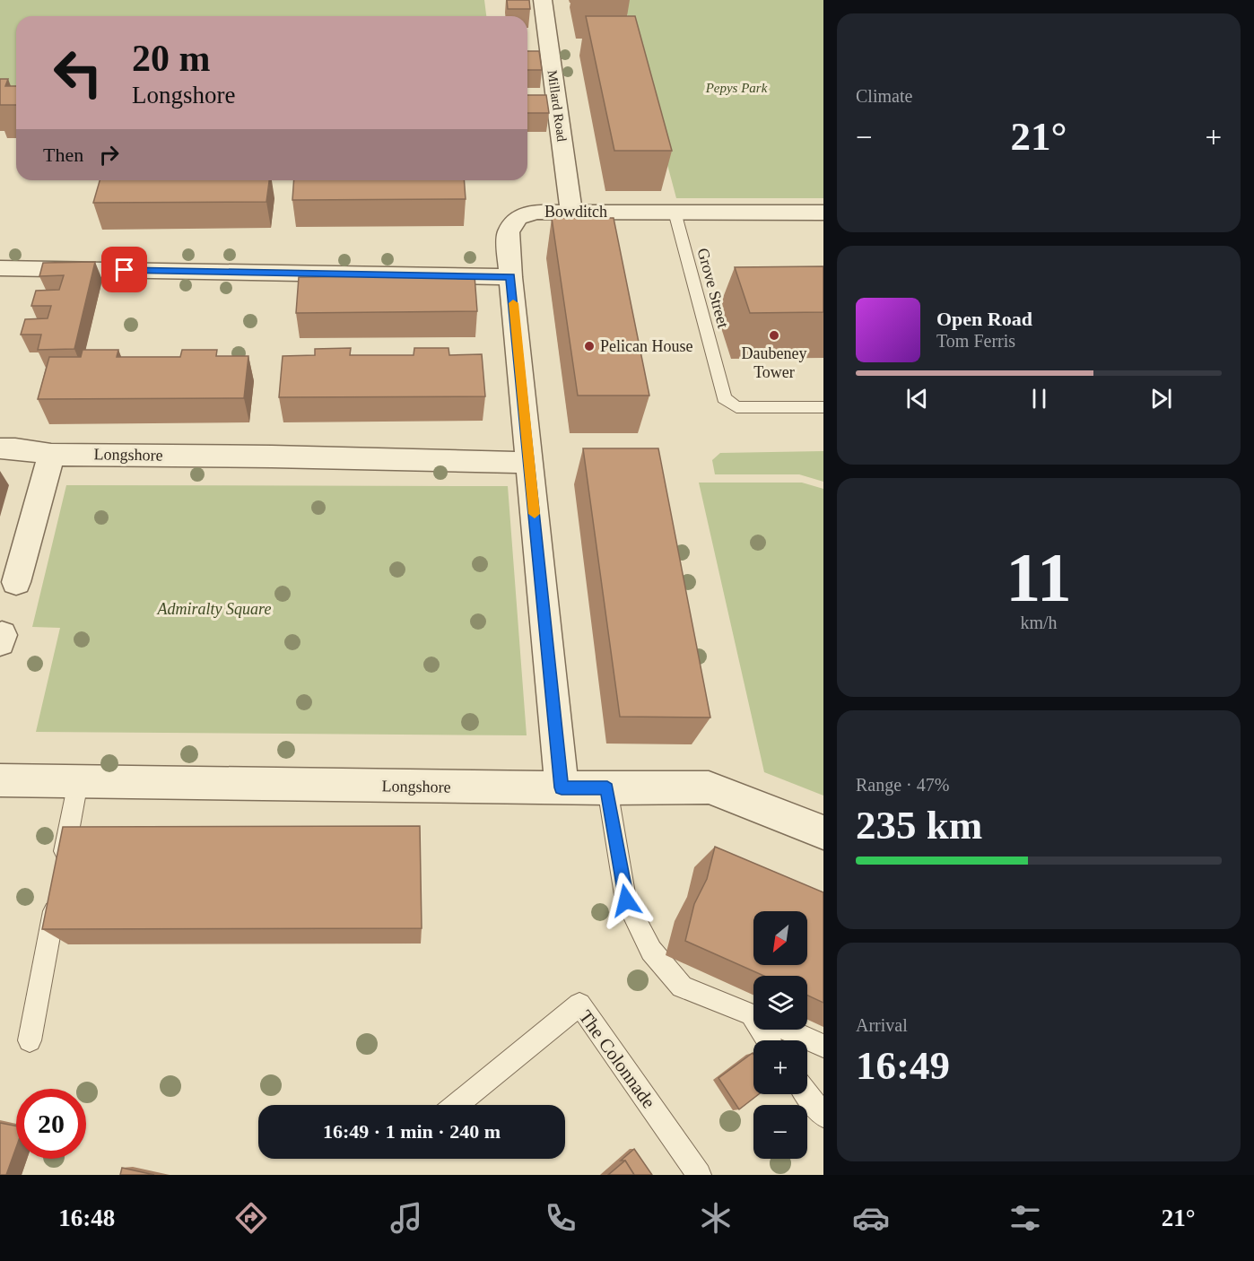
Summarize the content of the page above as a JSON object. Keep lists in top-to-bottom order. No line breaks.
{"streets":{"street":["Millard Road","Bowditch","Longshore"],"lane":["Grove Street","The Colonnade"]},"crossings":[["Millard Road","Bowditch"],["Bowditch","Grove Street"],["Bowditch","Longshore"]],"parks":["Pepys Park","Admiralty Square"],"places":["Daubeney Tower","Pelican House"],"north":"bottom left","page":{"tile":["Climate",["11","km/h"],["Range · 47%","235 km"],["Arrival","16:49"]],"turn":["20 m","Longshore"],"heat":["−","21°","+"],"then":"Then","song":["Open Road","Tom Ferris"],"map_buttons":["+","−"],"limit":"20","trip":"16:49 · 1 min · 240 m","tabs":["16:48","21°"]}}
